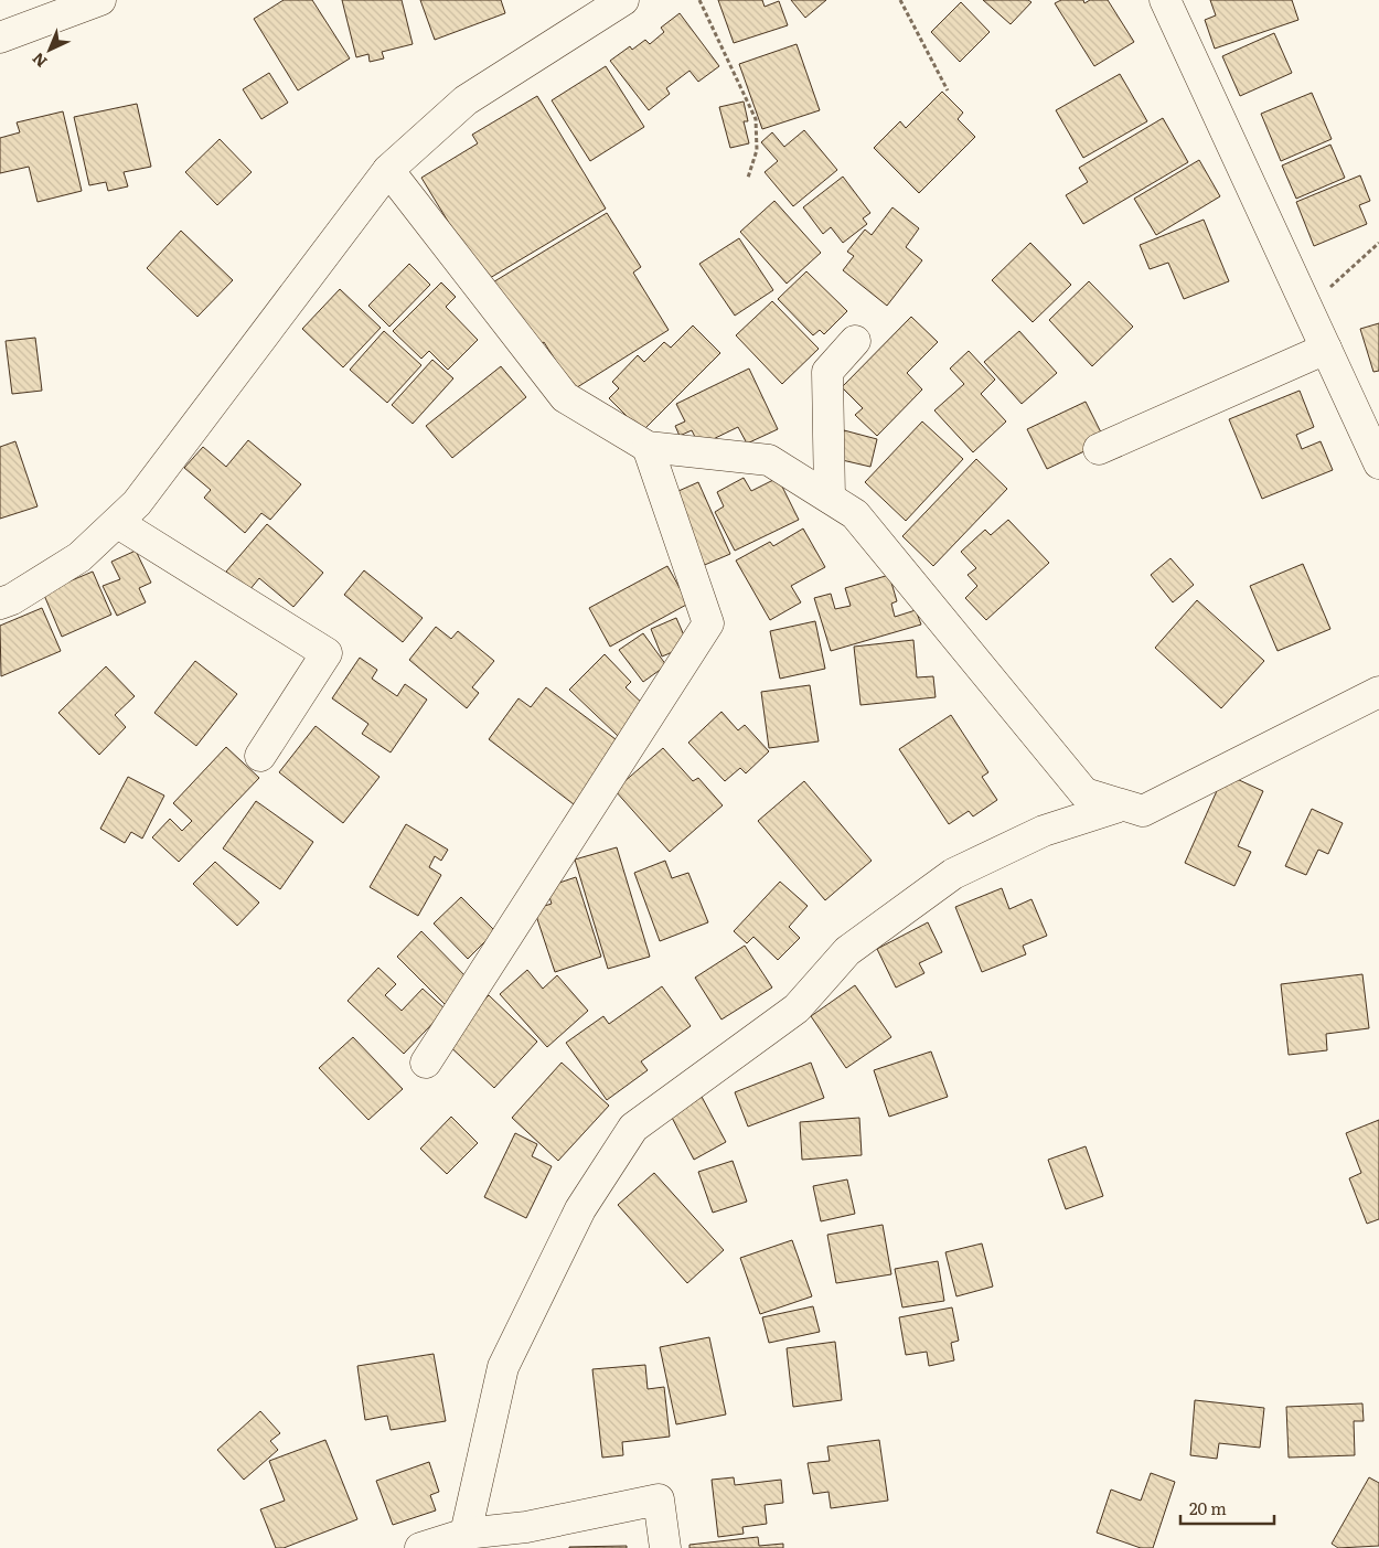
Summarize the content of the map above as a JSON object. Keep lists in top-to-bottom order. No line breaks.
{"scale_bar":"20 m","north":"bottom left"}
